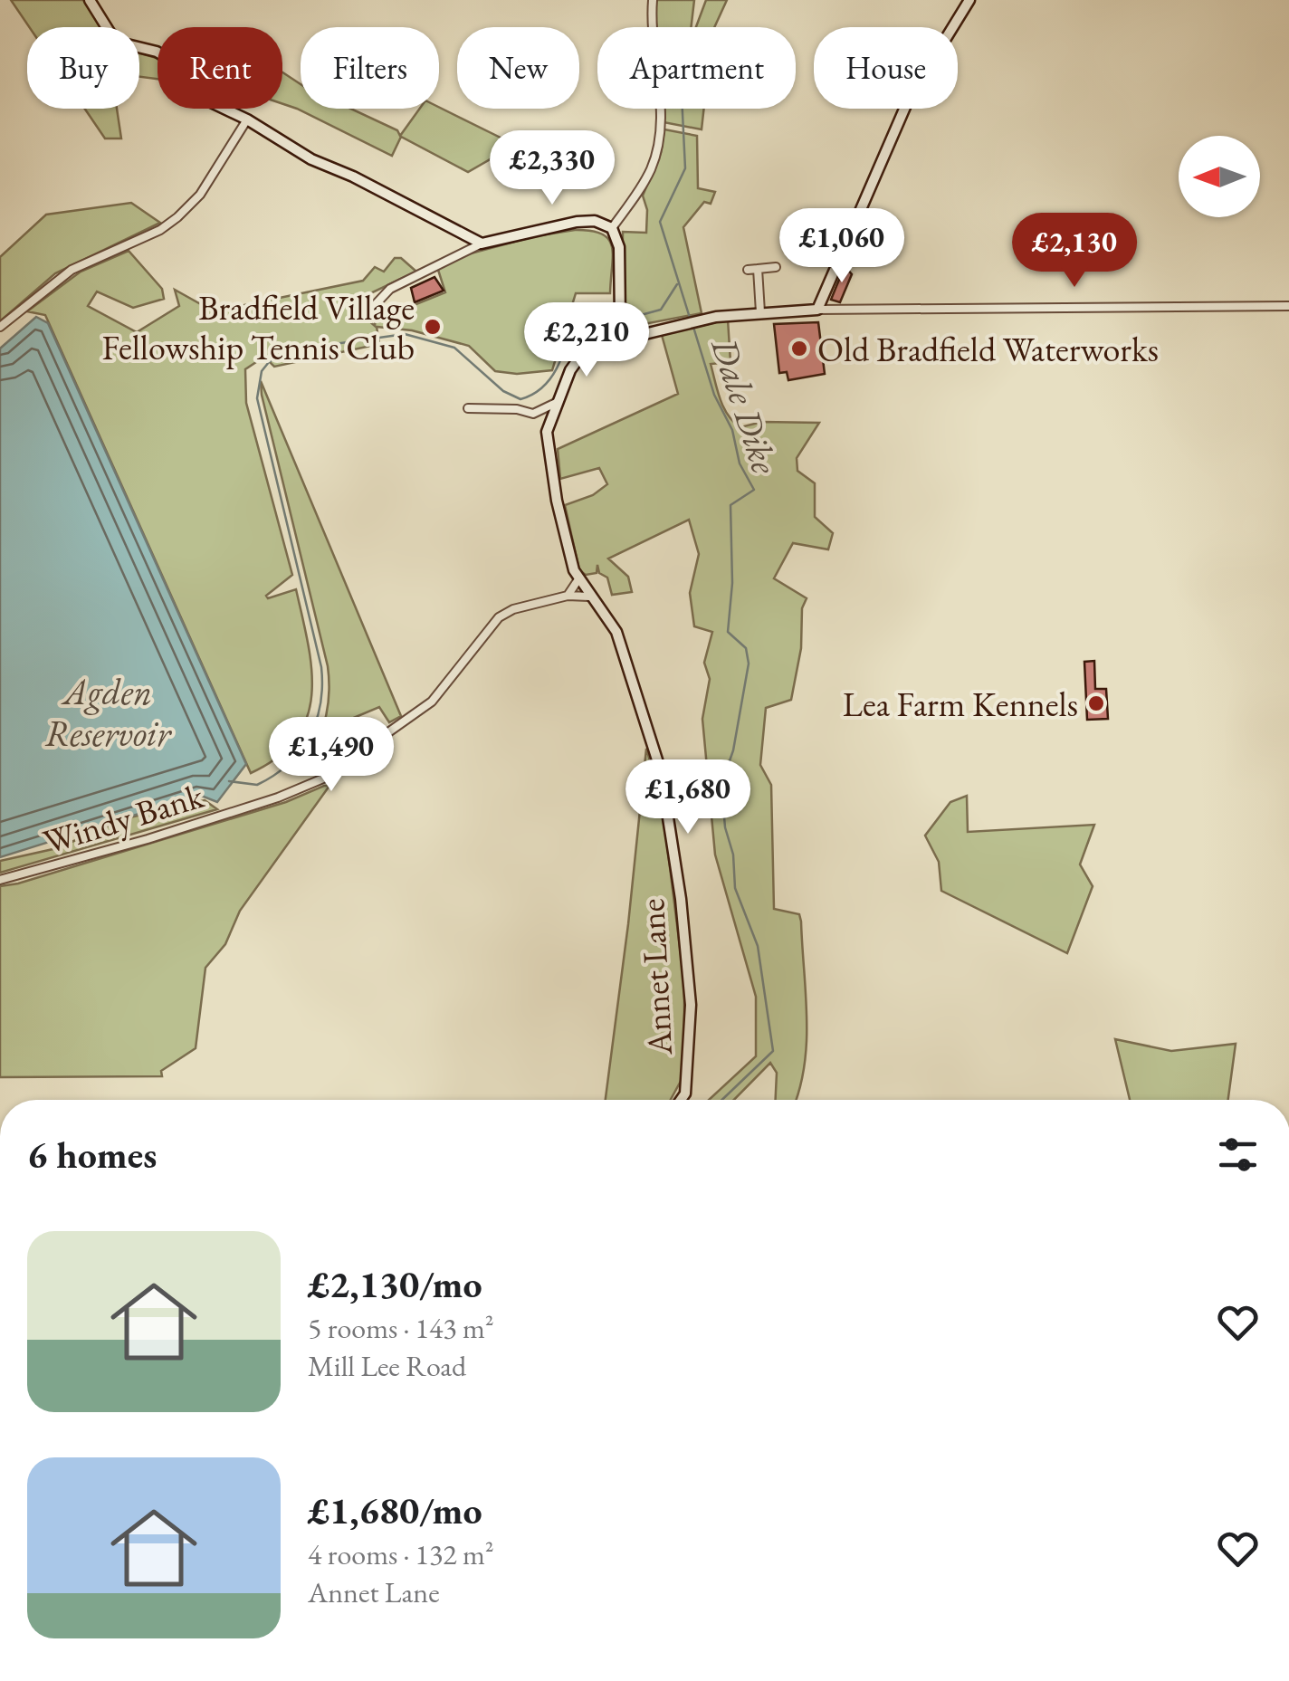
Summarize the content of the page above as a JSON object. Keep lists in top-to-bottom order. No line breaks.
{"streets":{"street":["Windy Bank","Annet Lane"]},"crossings":[["Windy Bank","Annet Lane"]],"water":["Dale Dike","Agden Reservoir"],"places":["Bradfield Village Fellowship Tennis Club","Old Bradfield Waterworks","Lea Farm Kennels"],"north":"left","page":{"chip":["Buy","Rent","Filters","New","Apartment","House"],"price":["£2,330","£1,060","£2,130","£2,210","£1,490","£1,680"],"heading":"6 homes","list":[{"name":"£2,130/mo","note":"5 rooms · 143 m² · Mill Lee Road"},{"name":"£1,680/mo","note":"4 rooms · 132 m² · Annet Lane"}]}}
